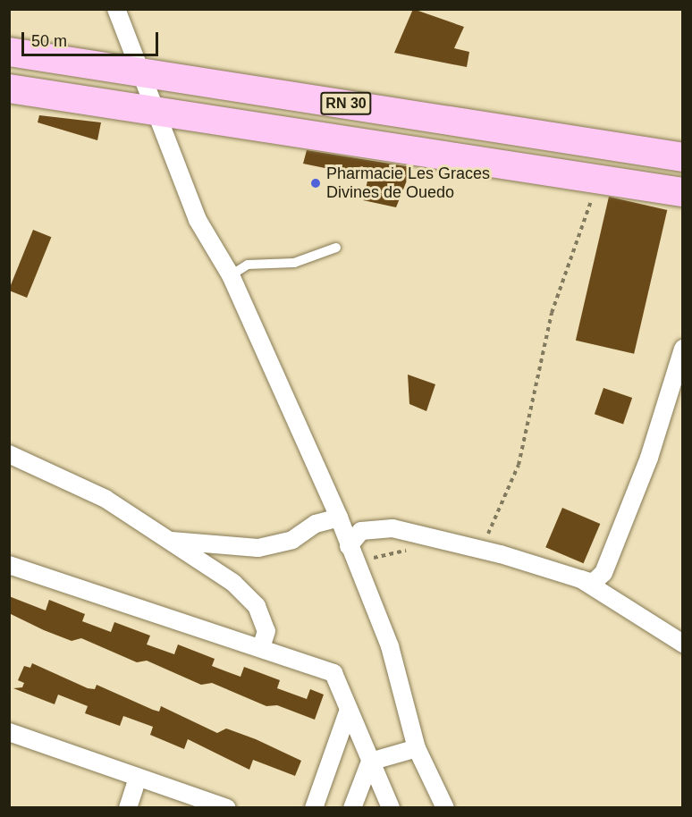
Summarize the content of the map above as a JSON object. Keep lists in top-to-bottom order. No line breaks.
{"streets":{"main road":["RN 30"]},"places":["Pharmacie Les Graces Divines de Ouedo"],"scale_bar":"50 m"}
